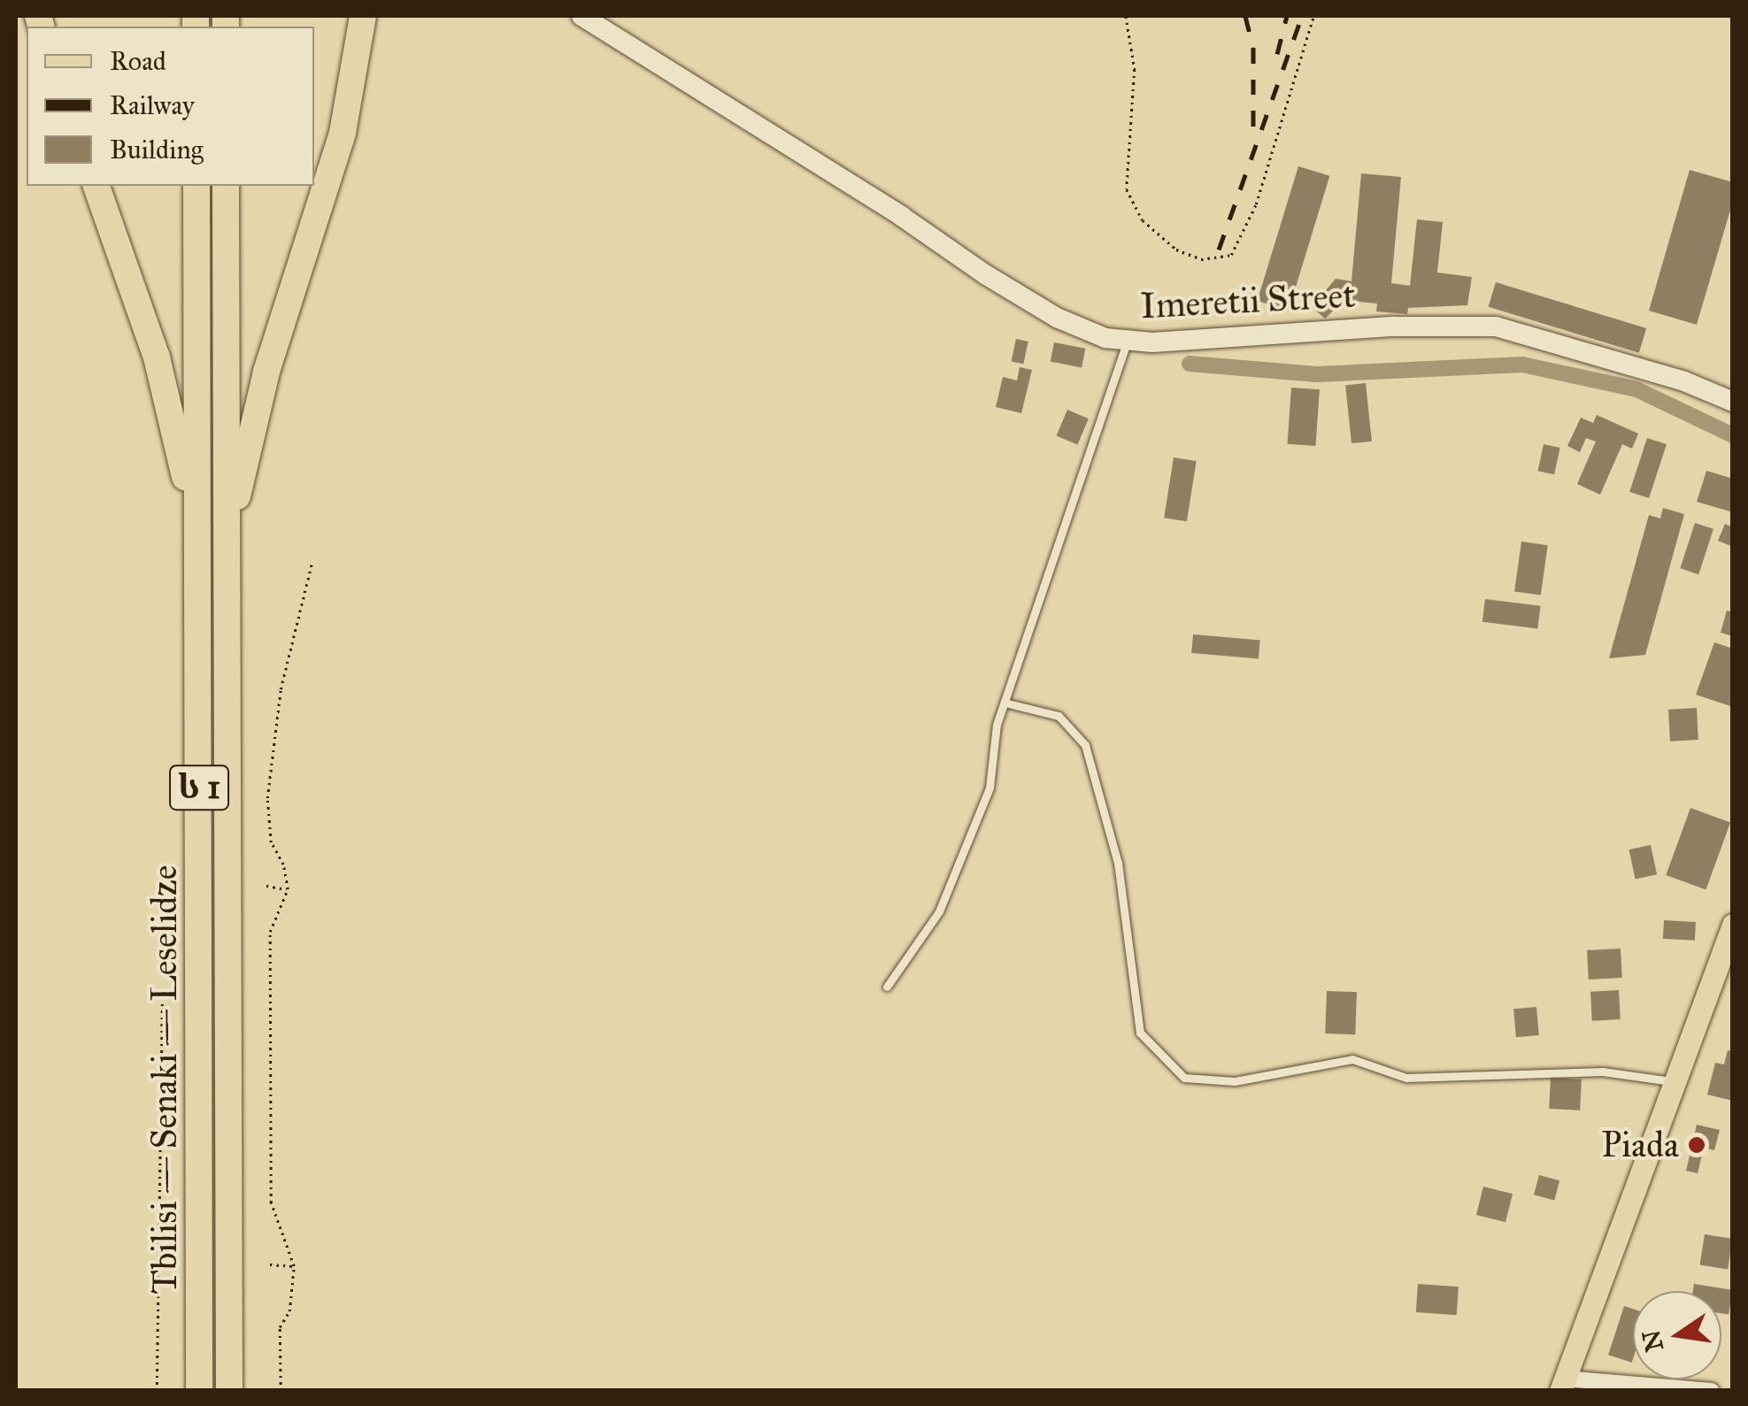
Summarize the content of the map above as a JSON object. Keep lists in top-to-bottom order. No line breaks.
{"streets":{"highway":["ს 1","Tbilisi — Senaki — Leselidze"],"main road":["Imeretii Street"]},"places":["Piada"],"legend":["Road","Railway","Building"],"north":"left"}
